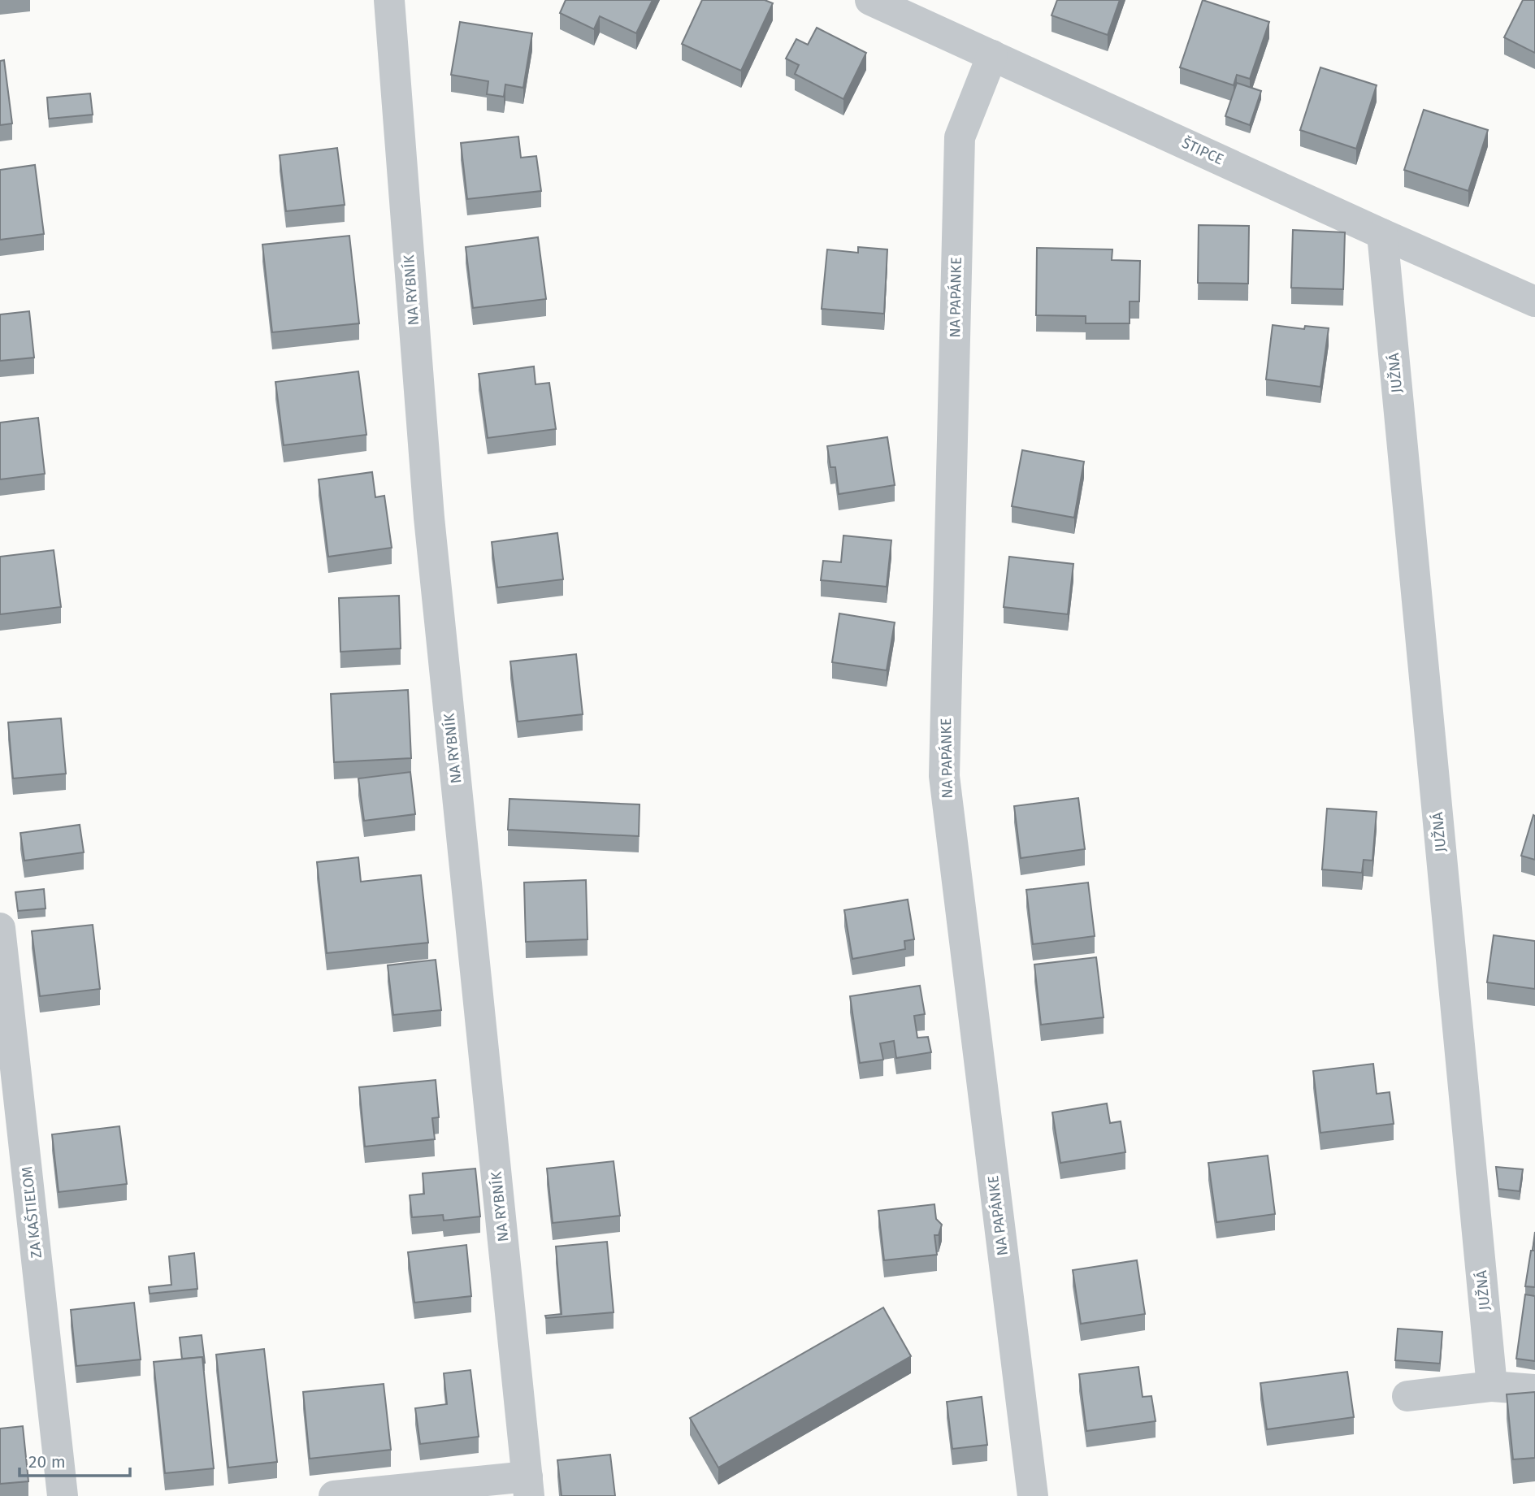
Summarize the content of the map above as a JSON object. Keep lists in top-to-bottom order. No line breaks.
{"streets":{"street":["ŠTIPCE","NA RYBNÍK","NA PAPÁNKE","JUŽNÁ","ZA KAŠTIEĽOM"]},"crossings":[["ŠTIPCE","NA PAPÁNKE"],["ŠTIPCE","JUŽNÁ"]],"scale_bar":"20 m"}
